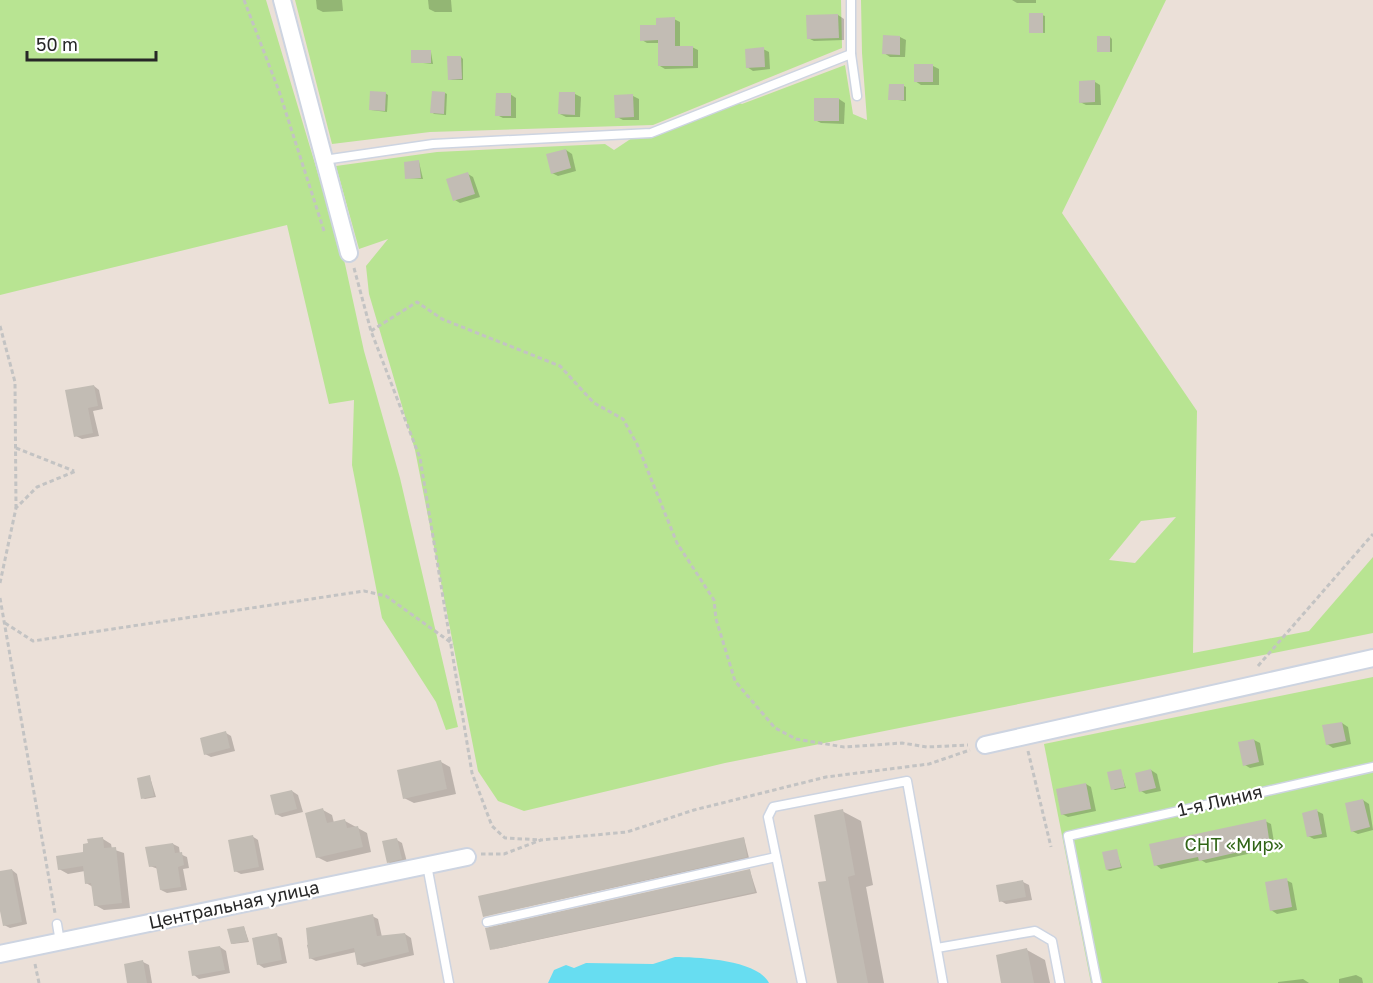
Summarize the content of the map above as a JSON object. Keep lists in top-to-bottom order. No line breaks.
{"streets":{"street":["Центральная улица"],"lane":["1-я Линия"]},"parks":["СНТ «Мир»"],"scale_bar":"50 m"}
